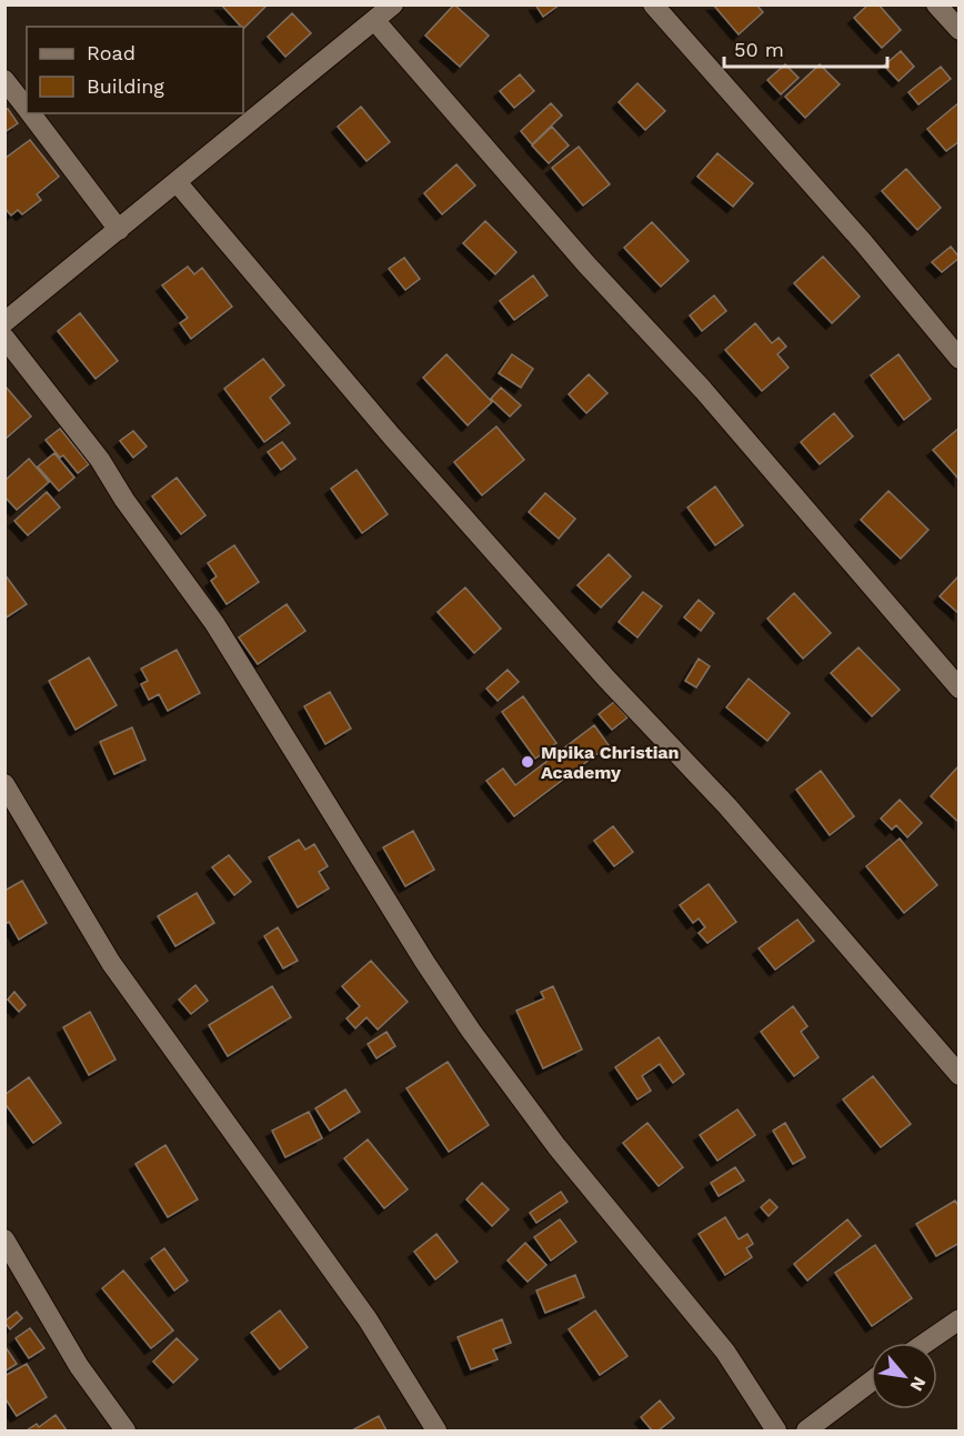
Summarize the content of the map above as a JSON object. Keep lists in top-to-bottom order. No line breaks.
{"places":["Mpika Christian Academy"],"legend":["Road","Building"],"scale_bar":"50 m","north":"bottom right"}
